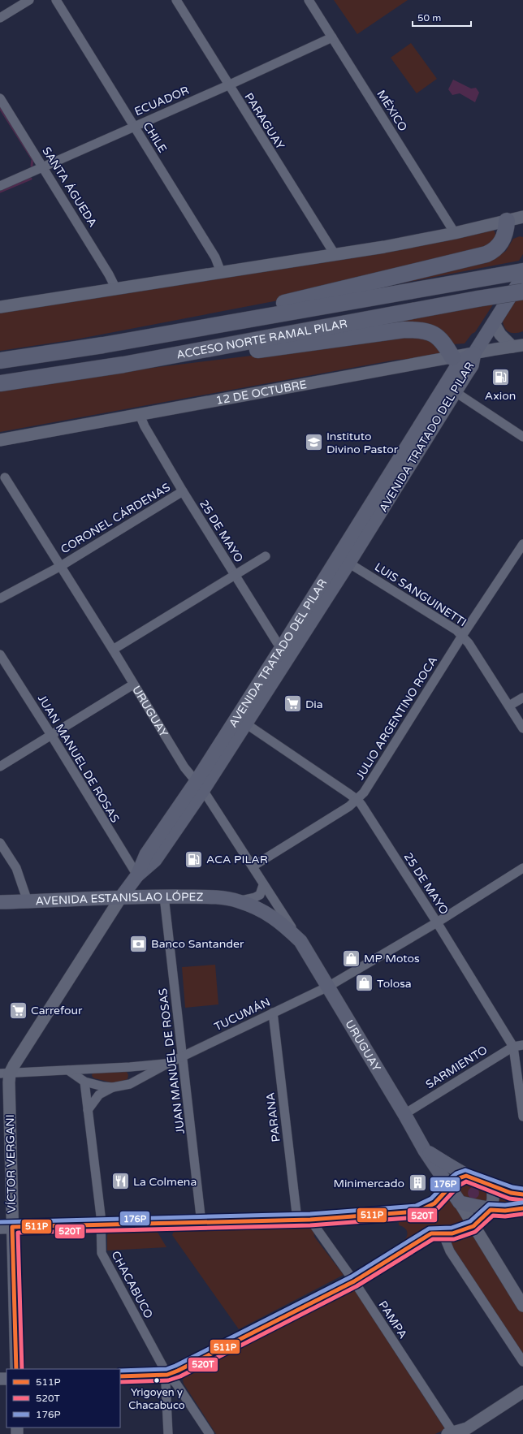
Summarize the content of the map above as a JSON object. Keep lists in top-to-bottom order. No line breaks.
{"streets":{"highway":["ACCESO NORTE RAMAL PILAR"],"main road":["AVENIDA TRATADO DEL PILAR","URUGUAY","AVENIDA ESTANISLAO LÓPEZ"],"street":["ECUADOR","MÉXICO","PARAGUAY","CHILE","SANTA ÁGUEDA","12 DE OCTUBRE","CORONEL CÁRDENAS","25 DE MAYO","LUIS SANGUINETTI","JULIO ARGENTINO ROCA","JUAN MANUEL DE ROSAS","TUCUMÁN","SARMIENTO","PARANA","VÍCTOR VERGANI","CHACABUCO","PAMPA"]},"crossings":[["ECUADOR","MÉXICO"],["ECUADOR","PARAGUAY"],["ECUADOR","CHILE"],["ECUADOR","SANTA ÁGUEDA"],["12 DE OCTUBRE","AVENIDA TRATADO DEL PILAR"],["12 DE OCTUBRE","25 DE MAYO"],["AVENIDA TRATADO DEL PILAR","25 DE MAYO"],["AVENIDA TRATADO DEL PILAR","LUIS SANGUINETTI"],["AVENIDA TRATADO DEL PILAR","URUGUAY"],["AVENIDA TRATADO DEL PILAR","JUAN MANUEL DE ROSAS"],["AVENIDA TRATADO DEL PILAR","AVENIDA ESTANISLAO LÓPEZ"],["CORONEL CÁRDENAS","25 DE MAYO"],["CORONEL CÁRDENAS","URUGUAY"],["25 DE MAYO","JULIO ARGENTINO ROCA"],["25 DE MAYO","TUCUMÁN"],["25 DE MAYO","SARMIENTO"],["LUIS SANGUINETTI","JULIO ARGENTINO ROCA"],["URUGUAY","JULIO ARGENTINO ROCA"],["URUGUAY","AVENIDA ESTANISLAO LÓPEZ"],["URUGUAY","TUCUMÁN"],["URUGUAY","SARMIENTO"],["JUAN MANUEL DE ROSAS","AVENIDA ESTANISLAO LÓPEZ"],["JUAN MANUEL DE ROSAS","TUCUMÁN"],["TUCUMÁN","PARANA"],["TUCUMÁN","VÍCTOR VERGANI"],["TUCUMÁN","CHACABUCO"]],"places":{"fuel station":["Axion","ACA PILAR"],"school or university":["Instituto Divino Pastor"],"supermarket":["Dia","Carrefour"],"bank":["Banco Santander"],"shop":["MP Motos","Tolosa"],"restaurant":["La Colmena"],"building":["Minimercado"],"other":["Yrigoyen y Chacabuco"]},"lines":["transit line 176P","transit line 511P","transit line 520T"],"legend":["511P","520T","176P"],"scale_bar":"50 m"}
